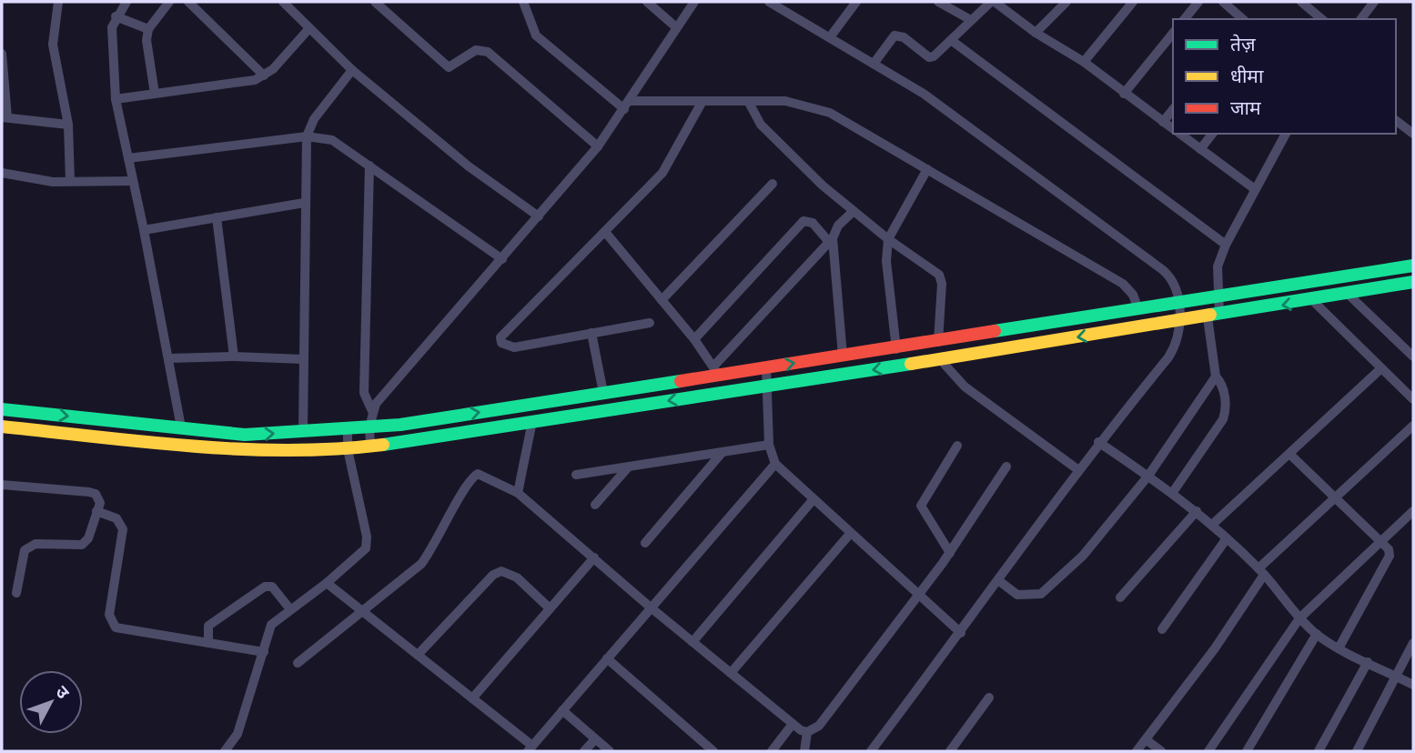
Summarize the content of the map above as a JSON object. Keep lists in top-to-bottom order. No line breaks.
{"legend":["तेज़","धीमा","जाम"],"north":"top right"}
